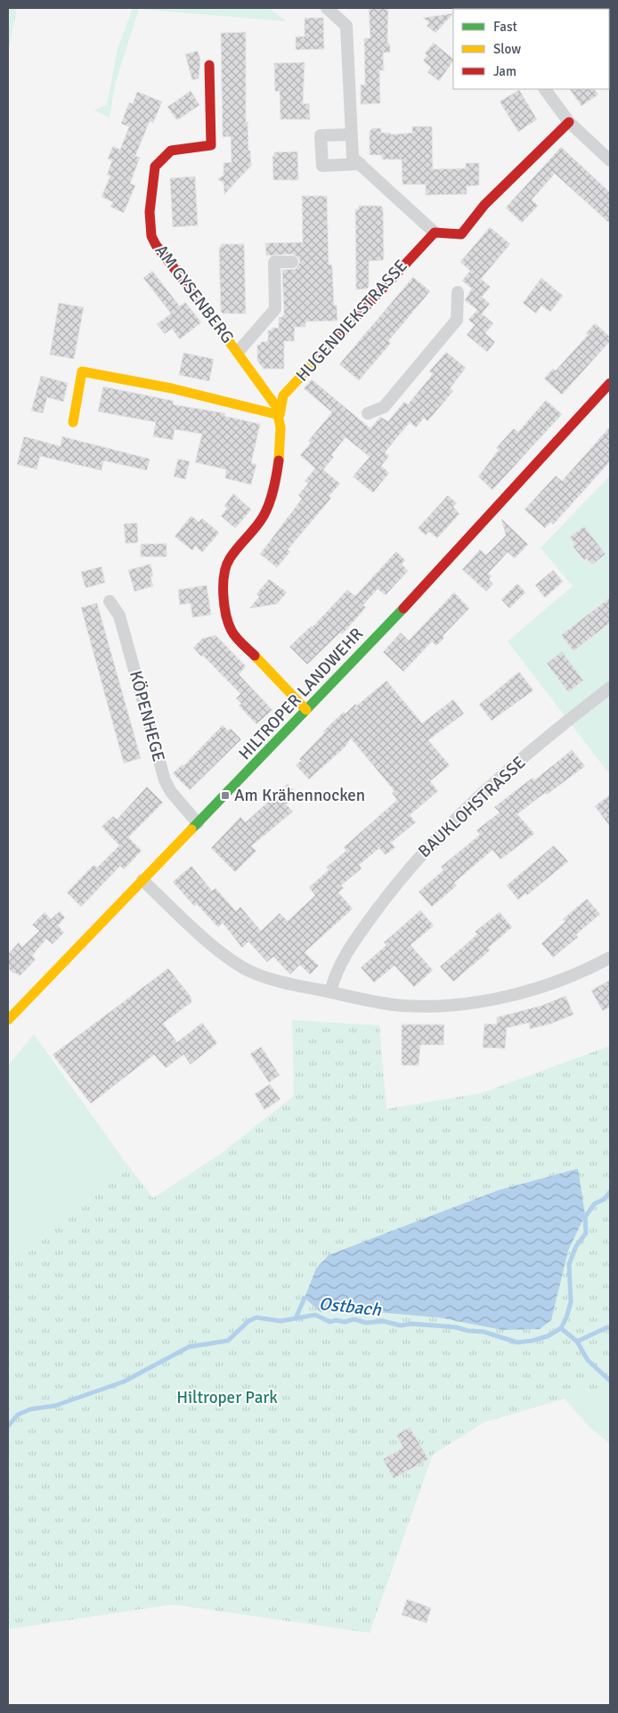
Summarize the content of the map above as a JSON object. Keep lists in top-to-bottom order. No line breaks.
{"streets":{"street":["AM GYSENBERG","HUGENDIEKSTRASSE","HILTROPER LANDWEHR","KÖPENHEGE","BAUKLOHSTRASSE"]},"crossings":[["AM GYSENBERG","HUGENDIEKSTRASSE"],["AM GYSENBERG","HILTROPER LANDWEHR"],["HILTROPER LANDWEHR","KÖPENHEGE"]],"water":["Ostbach"],"parks":["Hiltroper Park"],"places":{"transit":["Am Krähennocken"]},"legend":["Fast","Slow","Jam"]}
